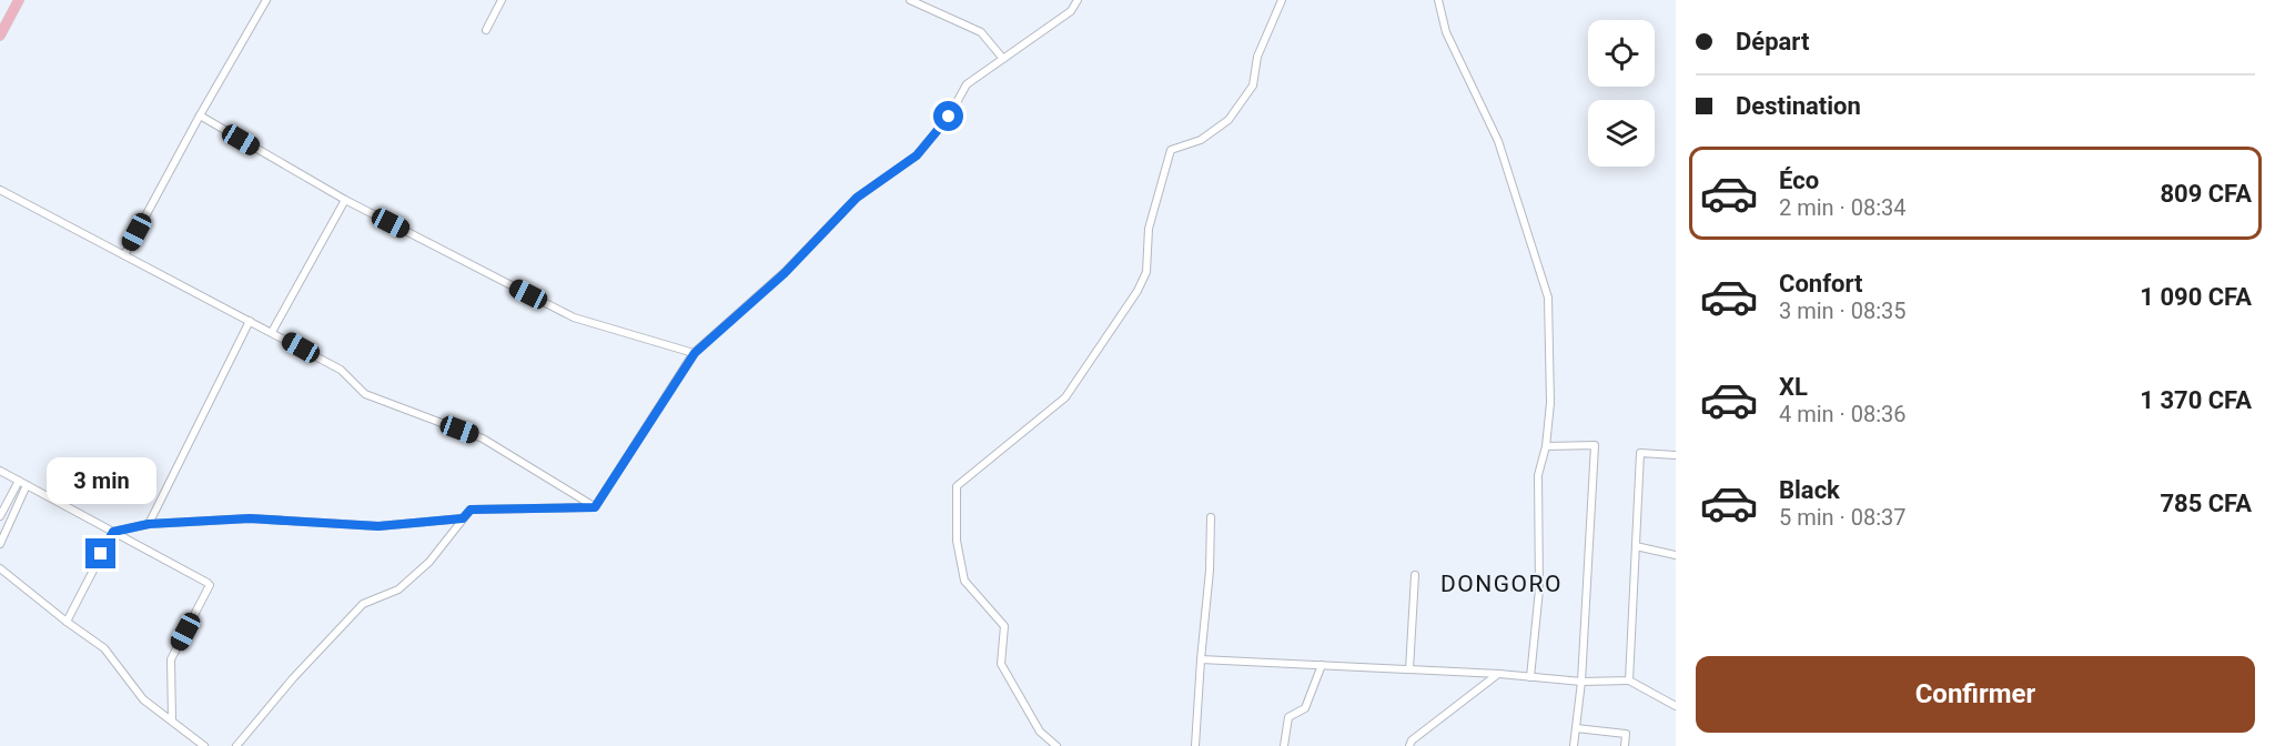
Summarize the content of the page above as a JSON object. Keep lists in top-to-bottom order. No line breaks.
{"districts":["DONGORO"],"page":{"banner":["Départ","Destination"],"list":[{"name":"Éco","note":"2 min · 08:34","value":"809 CFA"},{"name":"Confort","note":"3 min · 08:35","value":"1 090 CFA"},{"name":"XL","note":"4 min · 08:36","value":"1 370 CFA"},{"name":"Black","note":"5 min · 08:37","value":"785 CFA"}],"bubble":"3 min","buttons":"Confirmer"}}
